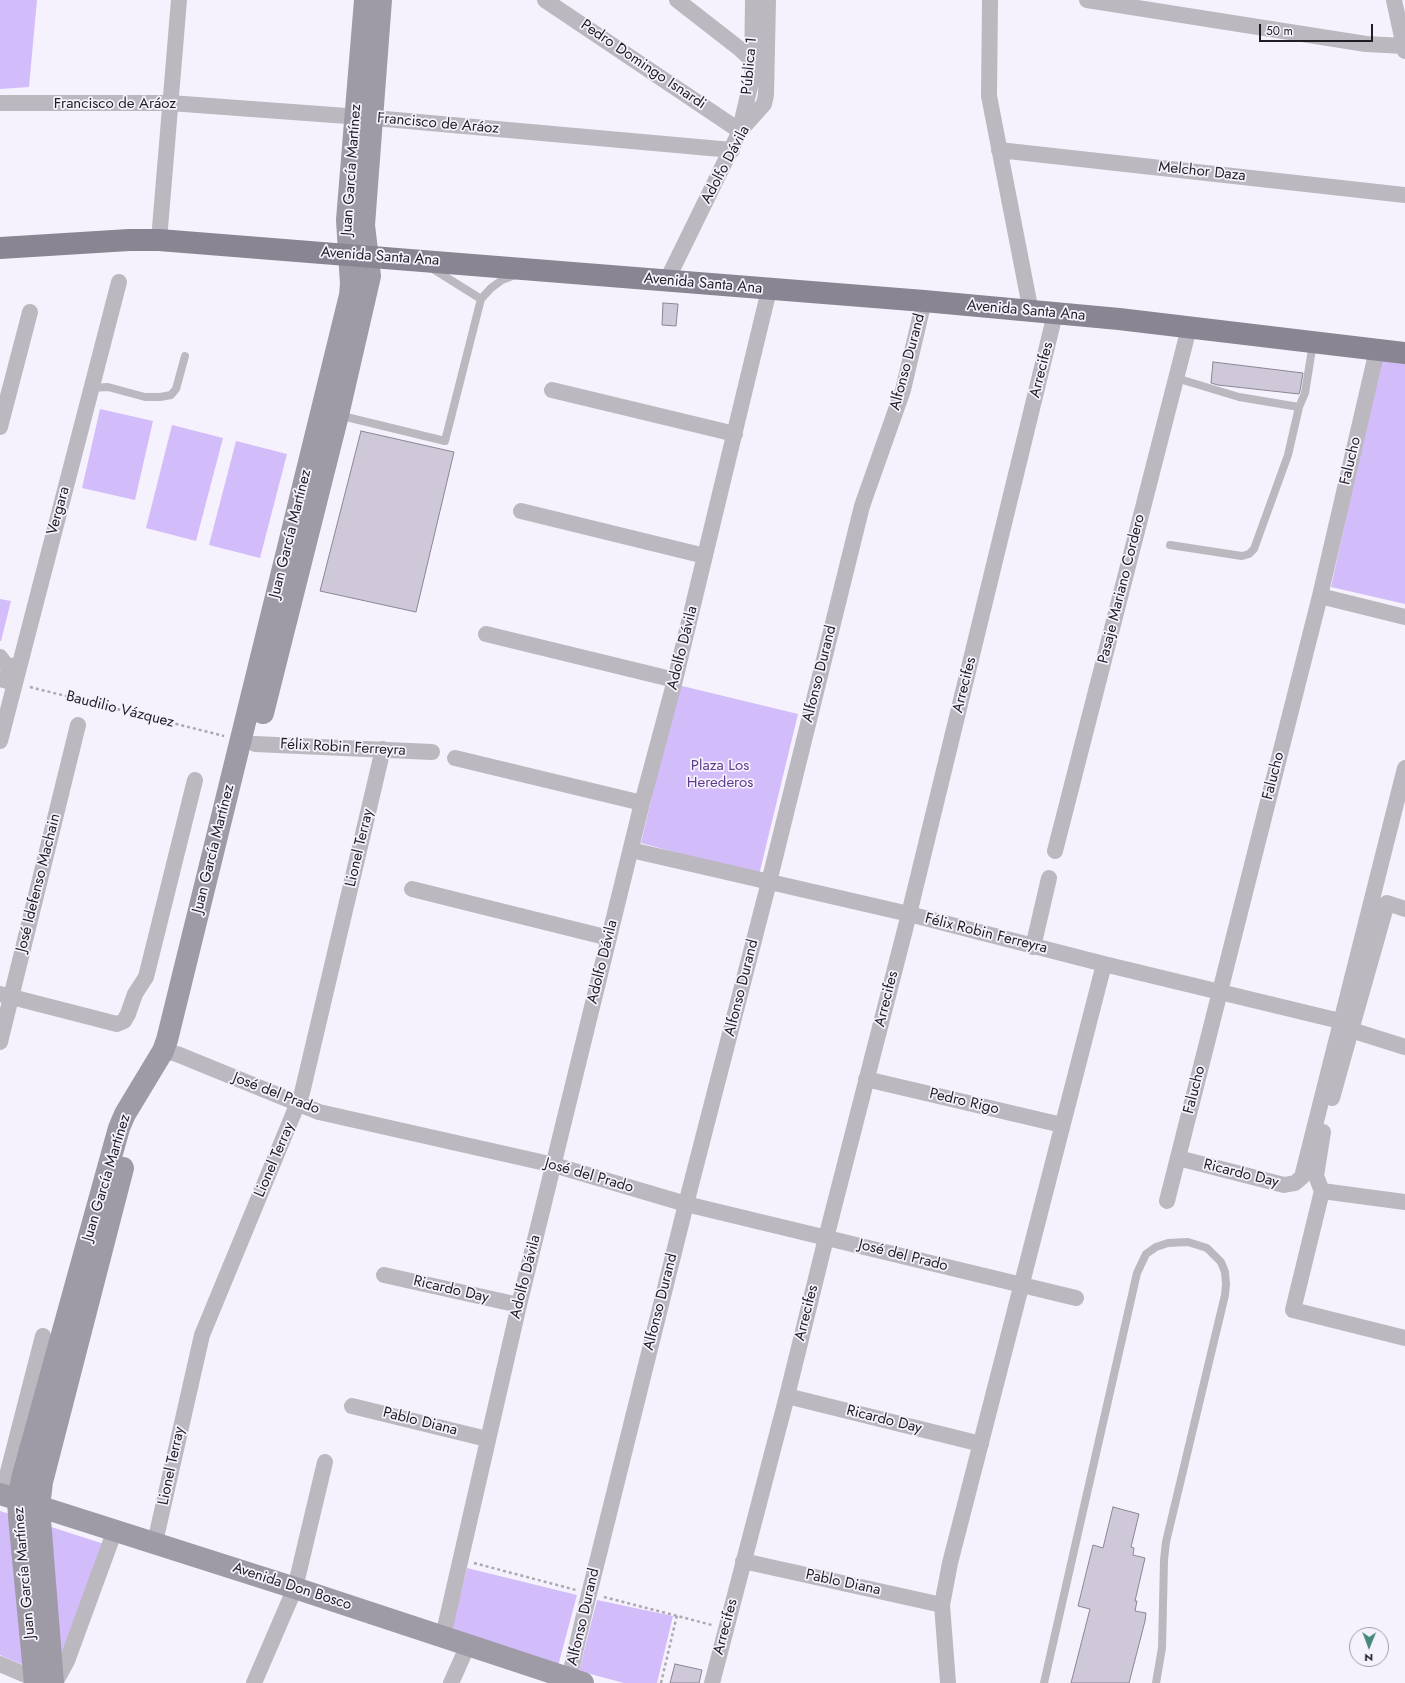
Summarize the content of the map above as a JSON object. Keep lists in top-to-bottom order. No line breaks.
{"streets":{"main road":["Juan García Martínez","Avenida Santa Ana","Avenida Don Bosco"],"street":["Pedro Domingo Isnardi","Pública 1","Francisco de Aráoz","Adolfo Dávila","Melchor Daza","Alfonso Durand","Arrecifes","Falucho","Vergara","Pasaje Mariano Cordero","Félix Robin Ferreyra","Lionel Terray","José Idefenso Machain","José del Prado","Pedro Rigo","Ricardo Day","Pablo Diana"],"path":["Baudilio Vázquez"]},"crossings":[["Pedro Domingo Isnardi","Pública 1"],["Pedro Domingo Isnardi","Adolfo Dávila"],["Pública 1","Adolfo Dávila"],["Francisco de Aráoz","Adolfo Dávila"],["Francisco de Aráoz","Juan García Martínez"],["Adolfo Dávila","Avenida Santa Ana"],["Adolfo Dávila","Félix Robin Ferreyra"],["Adolfo Dávila","José del Prado"],["Adolfo Dávila","Ricardo Day"],["Adolfo Dávila","Pablo Diana"],["Adolfo Dávila","Avenida Don Bosco"],["Juan García Martínez","Avenida Santa Ana"],["Juan García Martínez","Baudilio Vázquez"],["Juan García Martínez","Félix Robin Ferreyra"],["Juan García Martínez","José del Prado"],["Juan García Martínez","Avenida Don Bosco"],["Avenida Santa Ana","Alfonso Durand"],["Avenida Santa Ana","Arrecifes"],["Avenida Santa Ana","Falucho"],["Avenida Santa Ana","Pasaje Mariano Cordero"],["Alfonso Durand","Félix Robin Ferreyra"],["Alfonso Durand","José del Prado"],["Alfonso Durand","Avenida Don Bosco"],["Arrecifes","Félix Robin Ferreyra"],["Arrecifes","José del Prado"],["Arrecifes","Pedro Rigo"],["Arrecifes","Ricardo Day"],["Arrecifes","Pablo Diana"],["Falucho","Félix Robin Ferreyra"],["Falucho","Ricardo Day"],["Vergara","Baudilio Vázquez"],["Baudilio Vázquez","Félix Robin Ferreyra"],["Félix Robin Ferreyra","Lionel Terray"],["Félix Robin Ferreyra","Ricardo Day"],["Lionel Terray","José del Prado"],["Lionel Terray","Avenida Don Bosco"]],"parks":["Plaza Los Herederos"],"scale_bar":"50 m","north":"bottom"}
